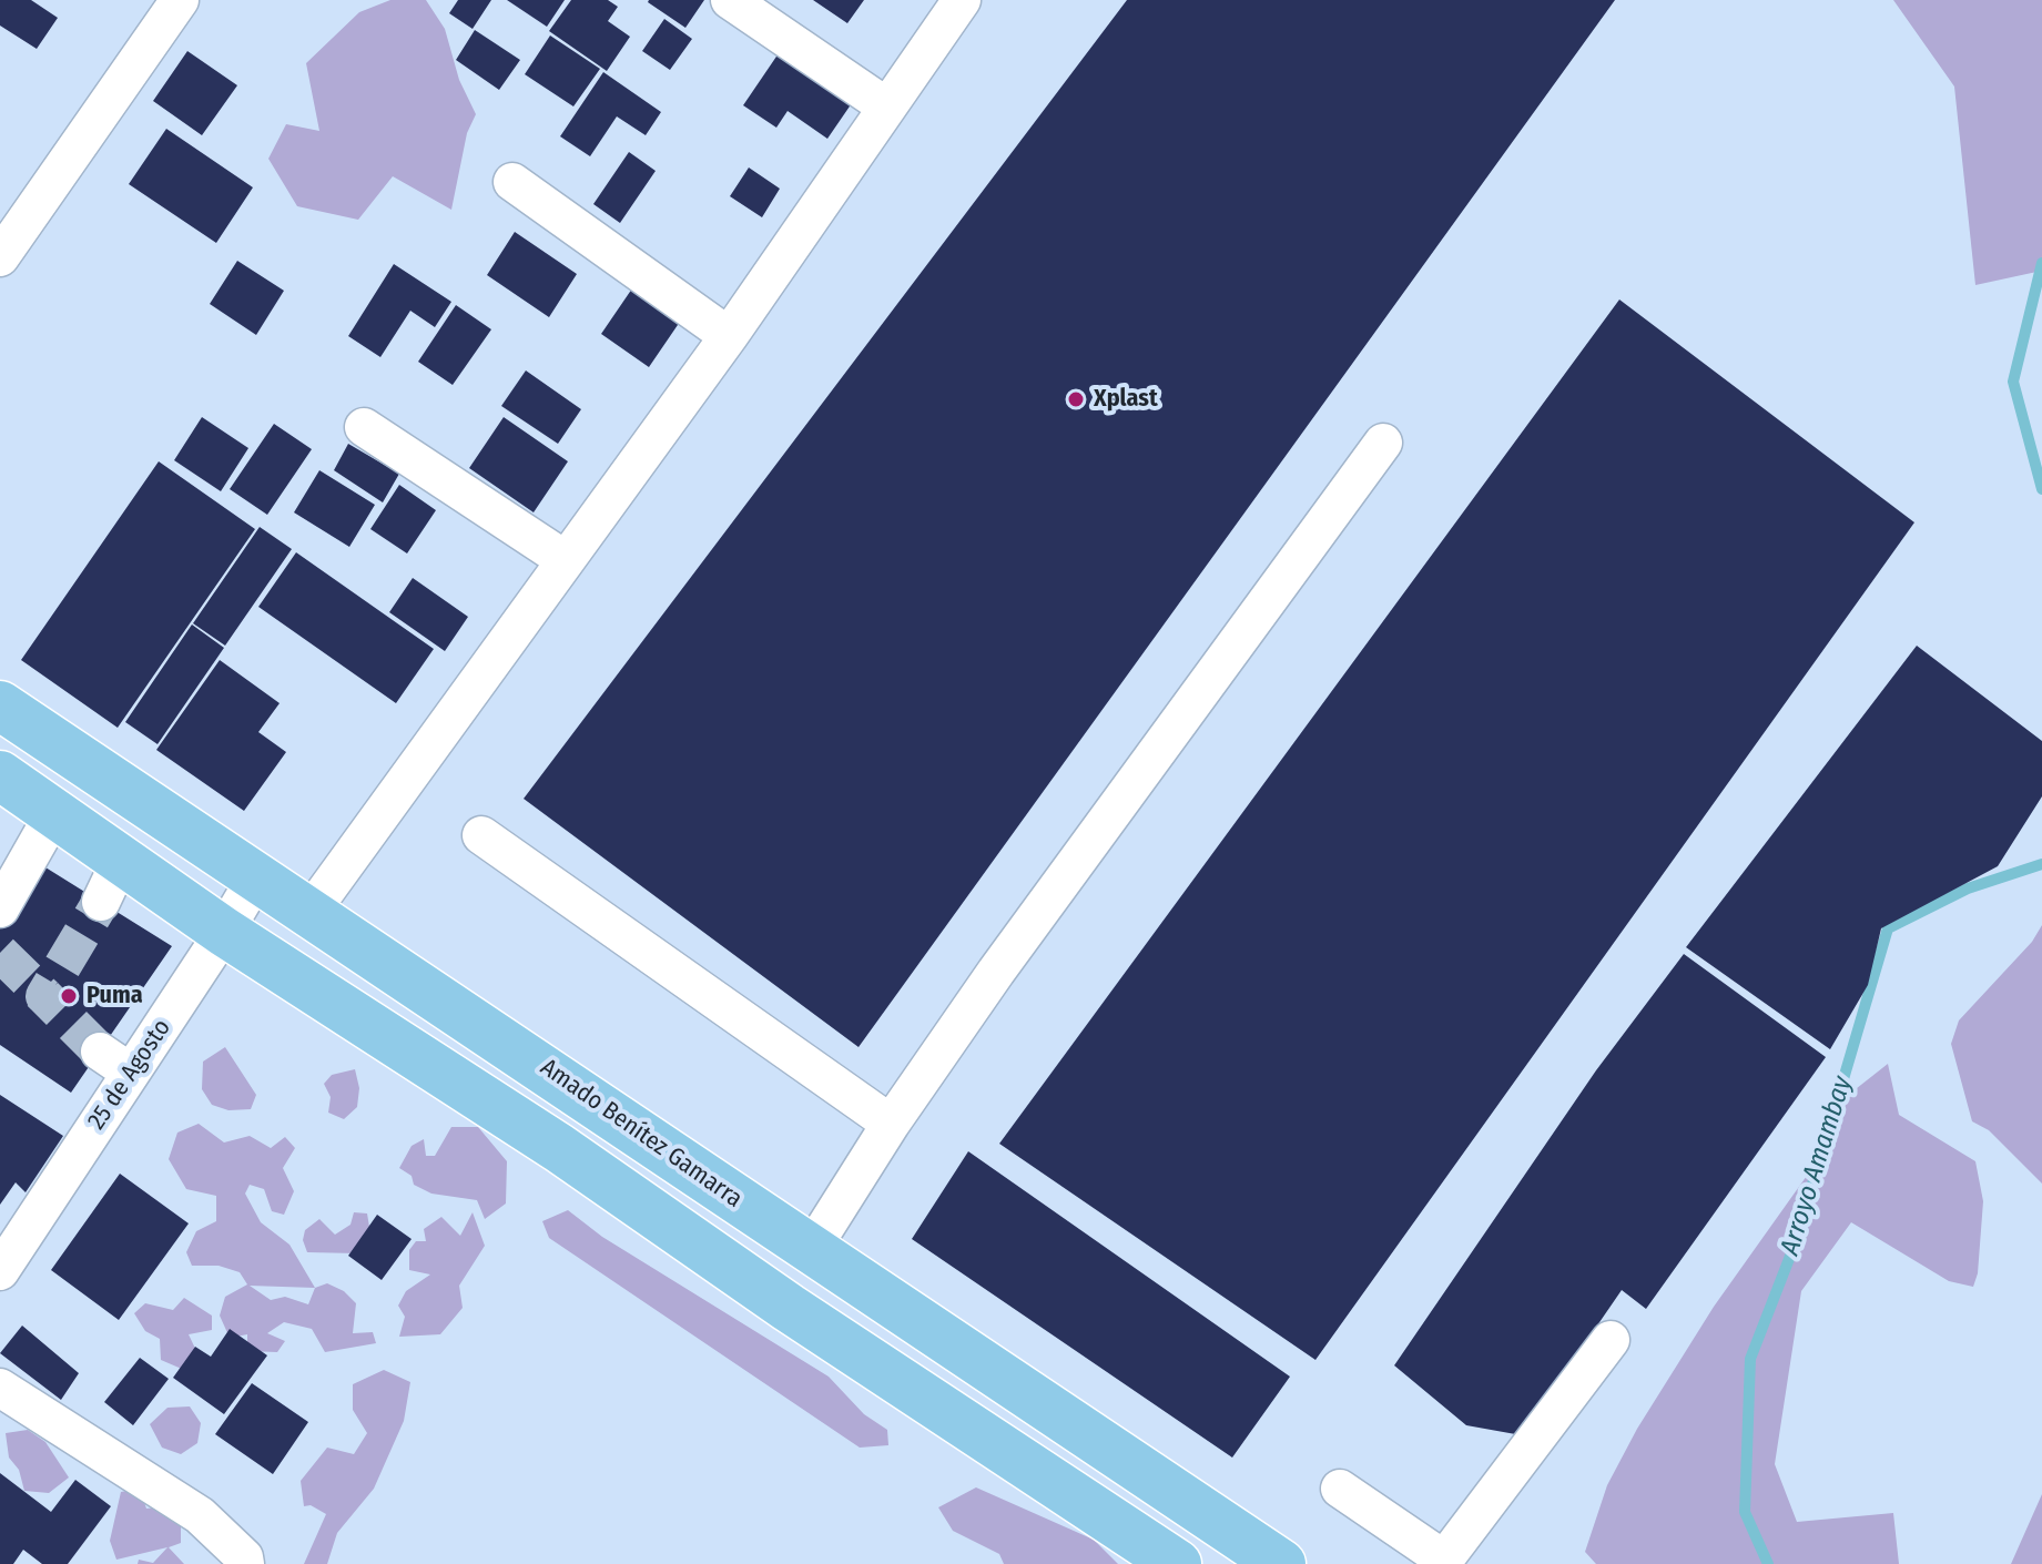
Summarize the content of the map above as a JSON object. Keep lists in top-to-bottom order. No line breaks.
{"streets":{"main road":["Amado Benítez Gamarra"],"street":["25 de Agosto"]},"crossings":[["25 de Agosto","Amado Benítez Gamarra"]],"water":["Arroyo Amambay"],"places":["Xplast","Puma"]}
